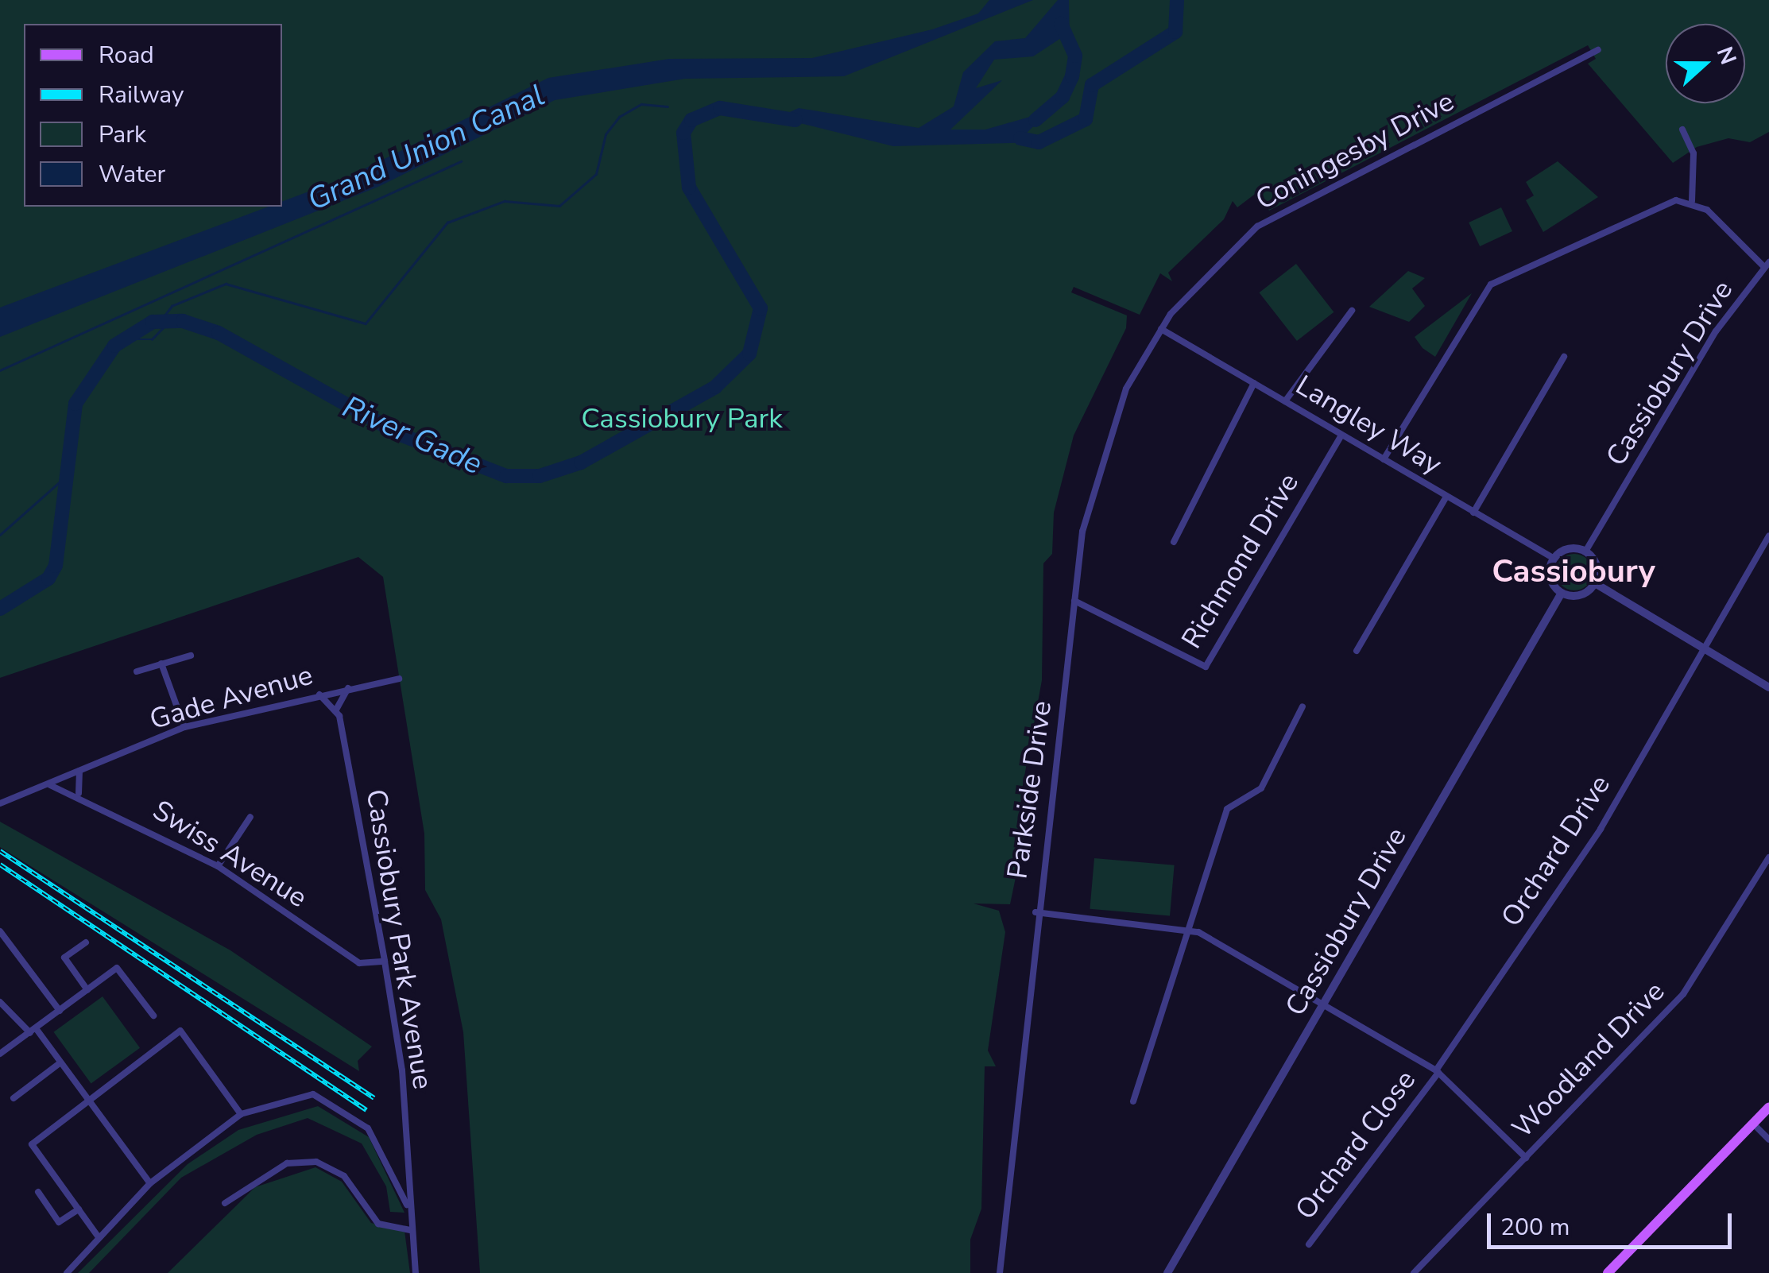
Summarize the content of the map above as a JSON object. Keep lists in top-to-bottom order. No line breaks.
{"streets":{"street":["Coningesby Drive","Cassiobury Drive","Langley Way","Richmond Drive","Gade Avenue","Parkside Drive","Orchard Drive","Swiss Avenue","Cassiobury Park Avenue","Woodland Drive","Orchard Close"]},"crossings":[["Coningesby Drive","Langley Way"],["Coningesby Drive","Parkside Drive"],["Cassiobury Drive","Langley Way"],["Langley Way","Richmond Drive"],["Langley Way","Parkside Drive"],["Richmond Drive","Parkside Drive"],["Gade Avenue","Swiss Avenue"],["Orchard Drive","Orchard Close"],["Swiss Avenue","Cassiobury Park Avenue"]],"districts":["Cassiobury"],"water":["Grand Union Canal","River Gade"],"parks":["Cassiobury Park"],"legend":["Road","Railway","Park","Water"],"scale_bar":"200 m","north":"right"}
